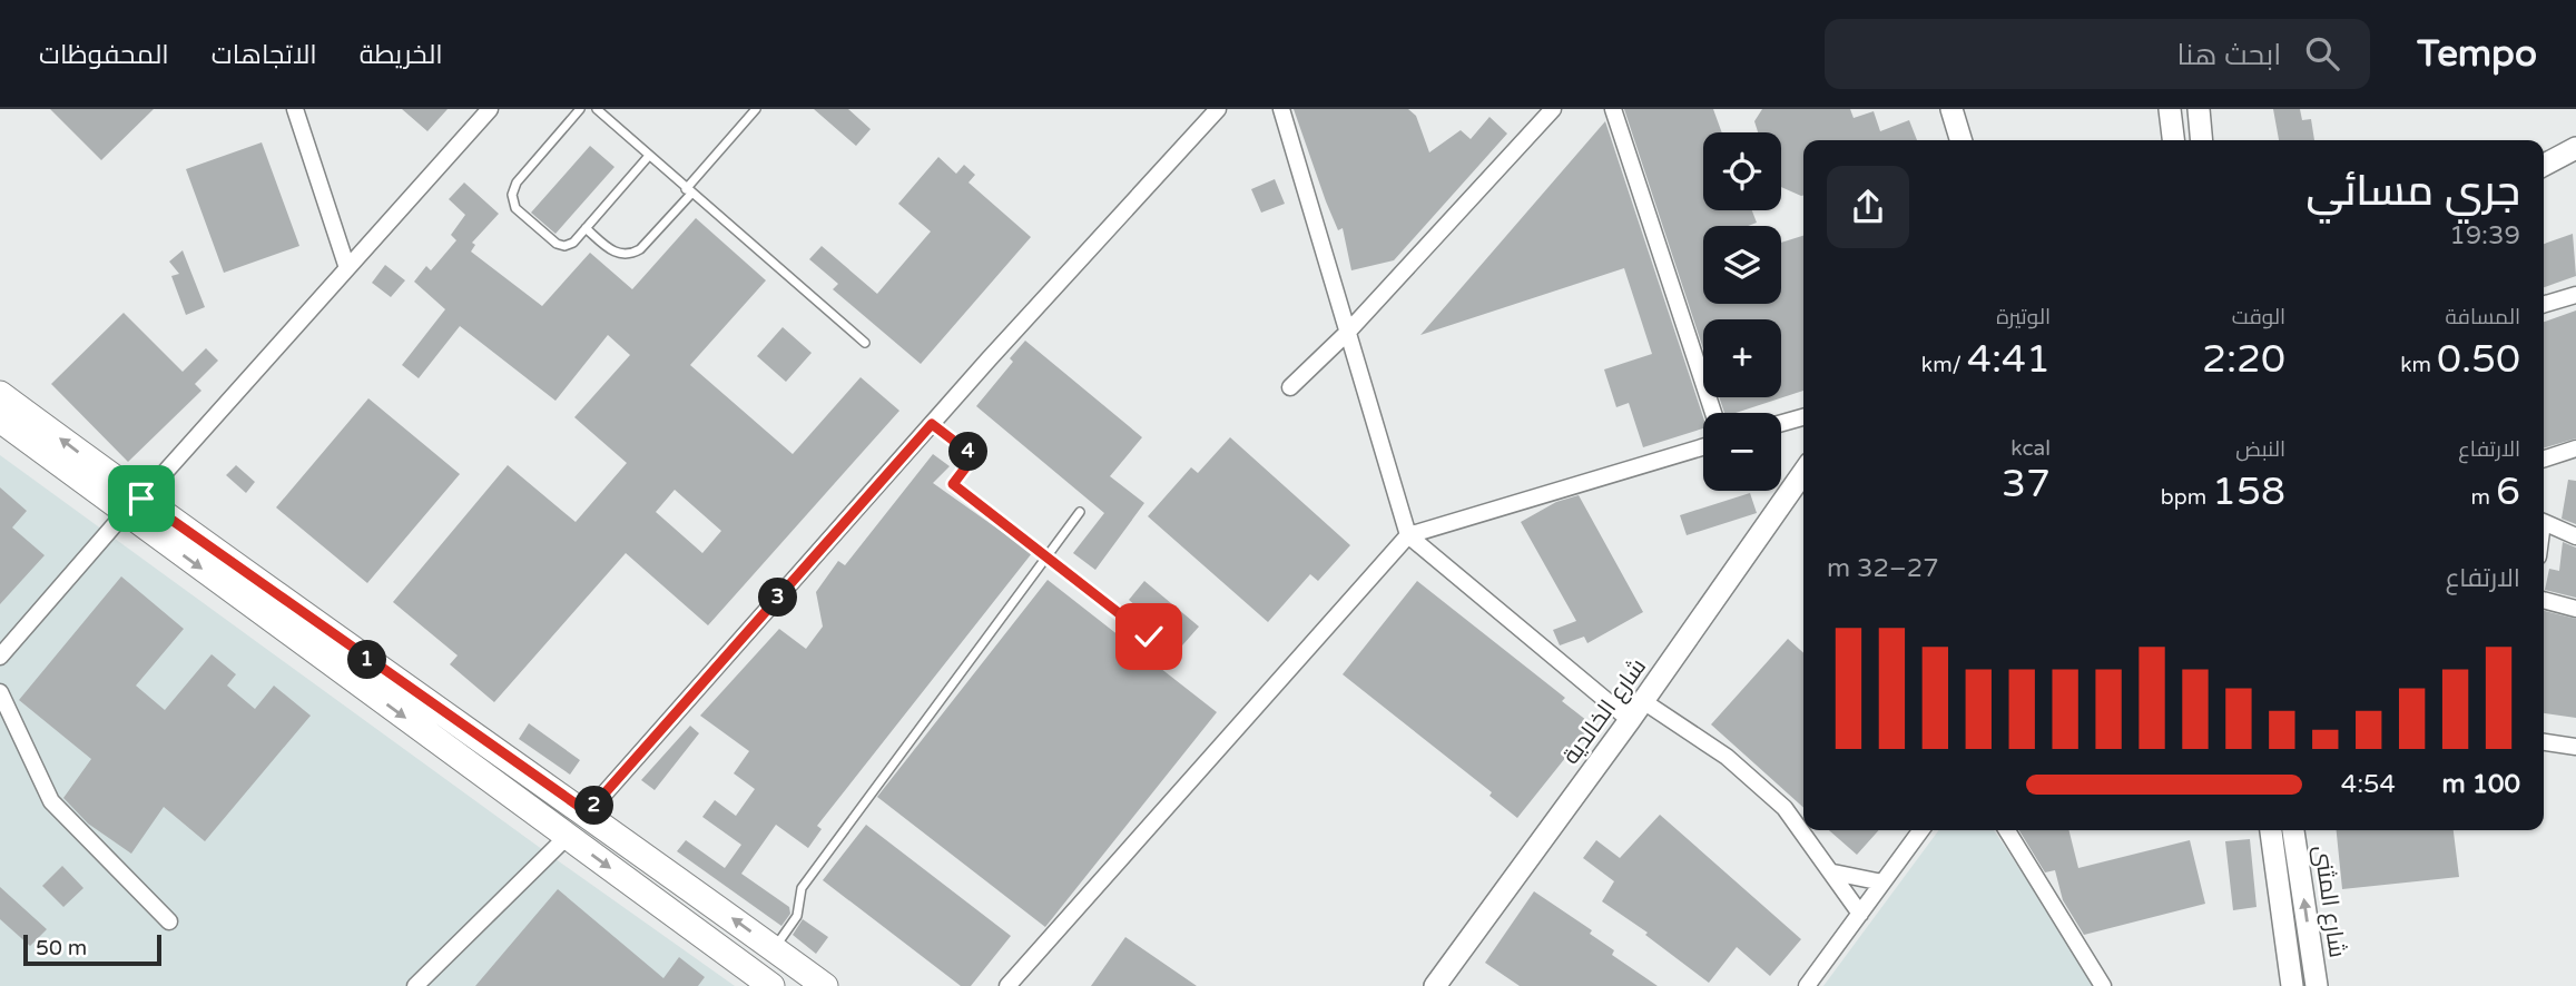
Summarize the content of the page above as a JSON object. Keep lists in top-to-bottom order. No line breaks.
{"streets":{"street":["شارع الخالدية","شارع المثنى"]},"scale_bar":"50 m","page":{"header":"Tempo","search":"ابحث هنا","nav":["الخريطة","الاتجاهات","المحفوظات"],"map_buttons":["+","−"],"heading":["جري مسائي","19:39"],"stats":[["المسافة","0.50 km"],["الوقت","2:20"],["الوتيرة","4:41 /km"],["الارتفاع","6 m"],["النبض","158 bpm"],["kcal","37"]],"pins":["4","3","1","2"],"chart":["الارتفاع","27–32 m"],"list":[{"name":"100 m","note":"4:54"}],"scale":"50 m"}}
